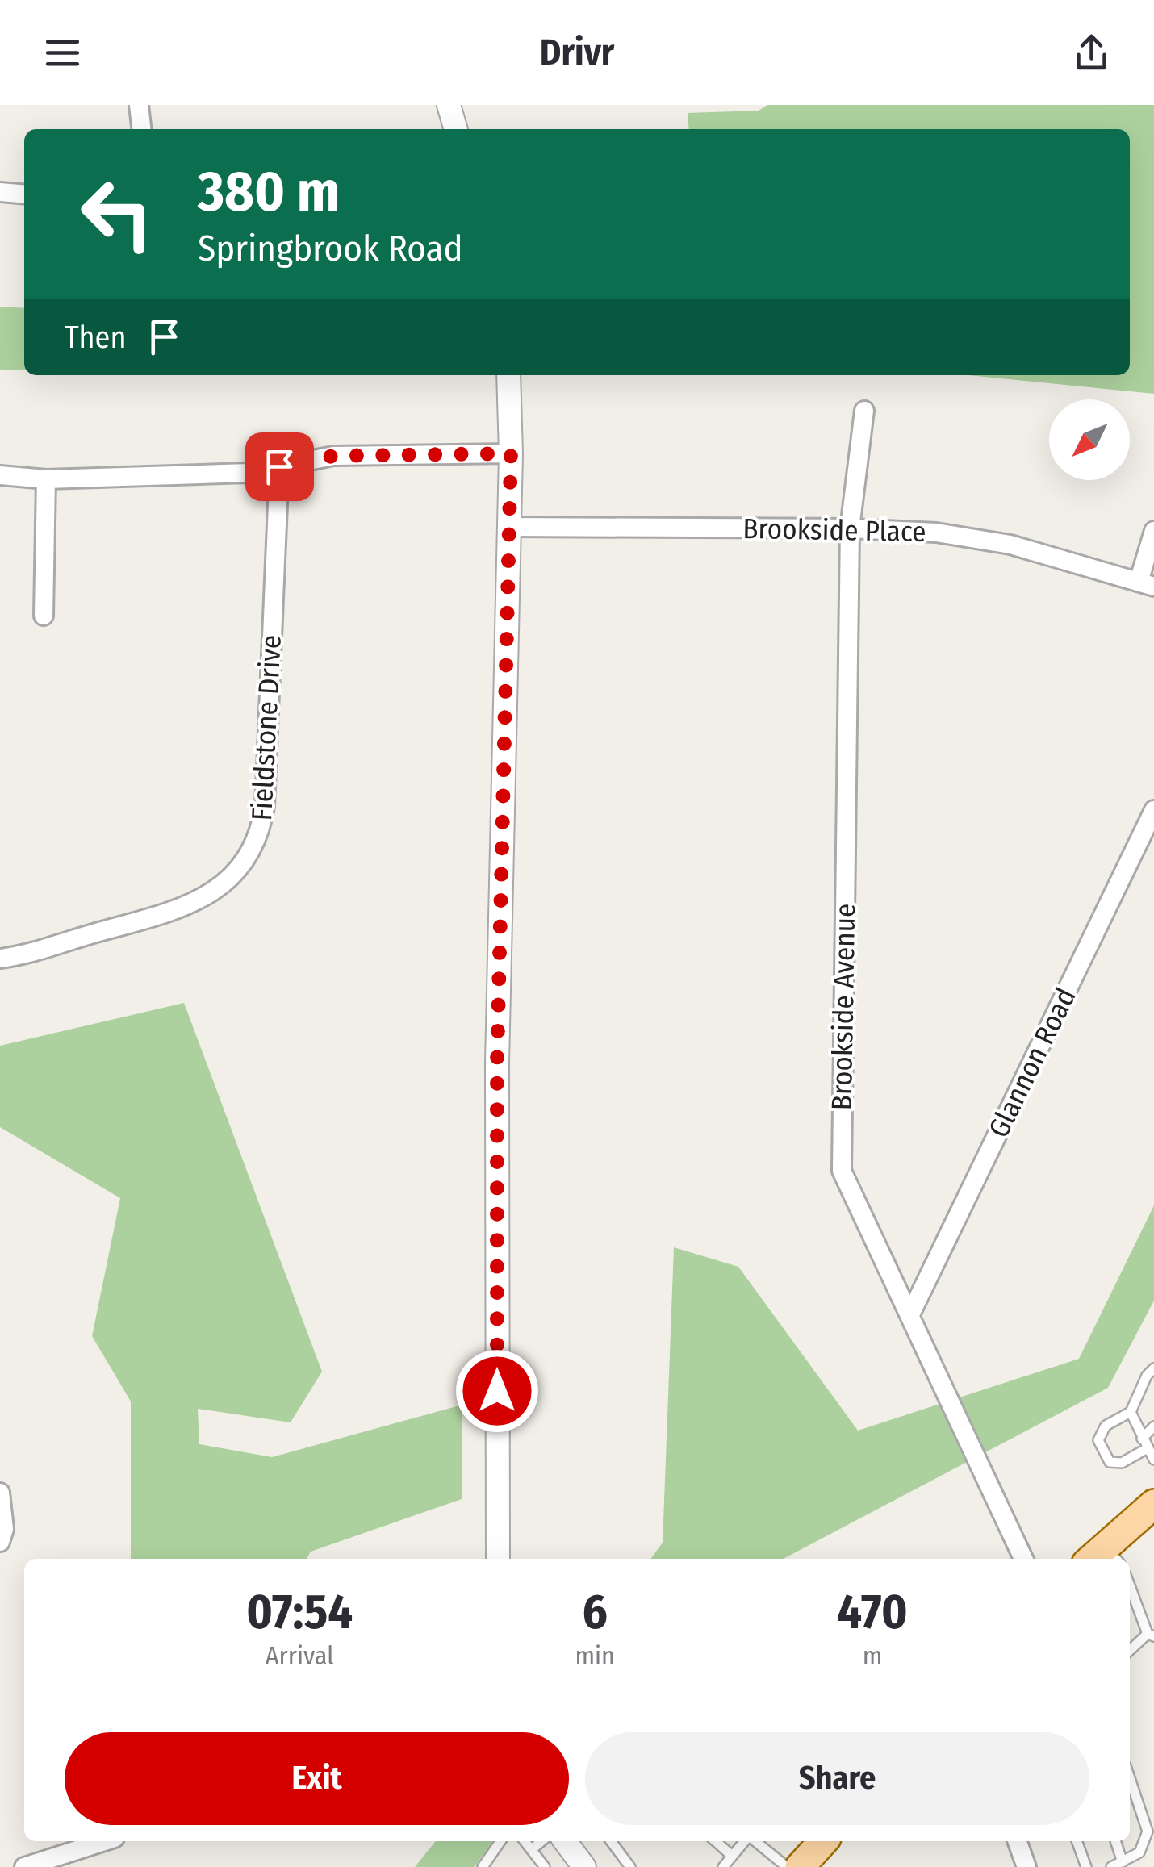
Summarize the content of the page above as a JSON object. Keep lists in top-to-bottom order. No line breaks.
{"streets":{"street":["Brookside Place","Fieldstone Drive","Brookside Avenue","Glannon Road"]},"crossings":[["Brookside Place","Brookside Avenue"],["Brookside Avenue","Glannon Road"]],"north":"bottom left","page":{"header":"Drivr","turn":["380 m","Springbrook Road"],"then":"Then","eta":["07:54","Arrival","6","min","470","m"],"buttons":["Exit","Share"]}}
